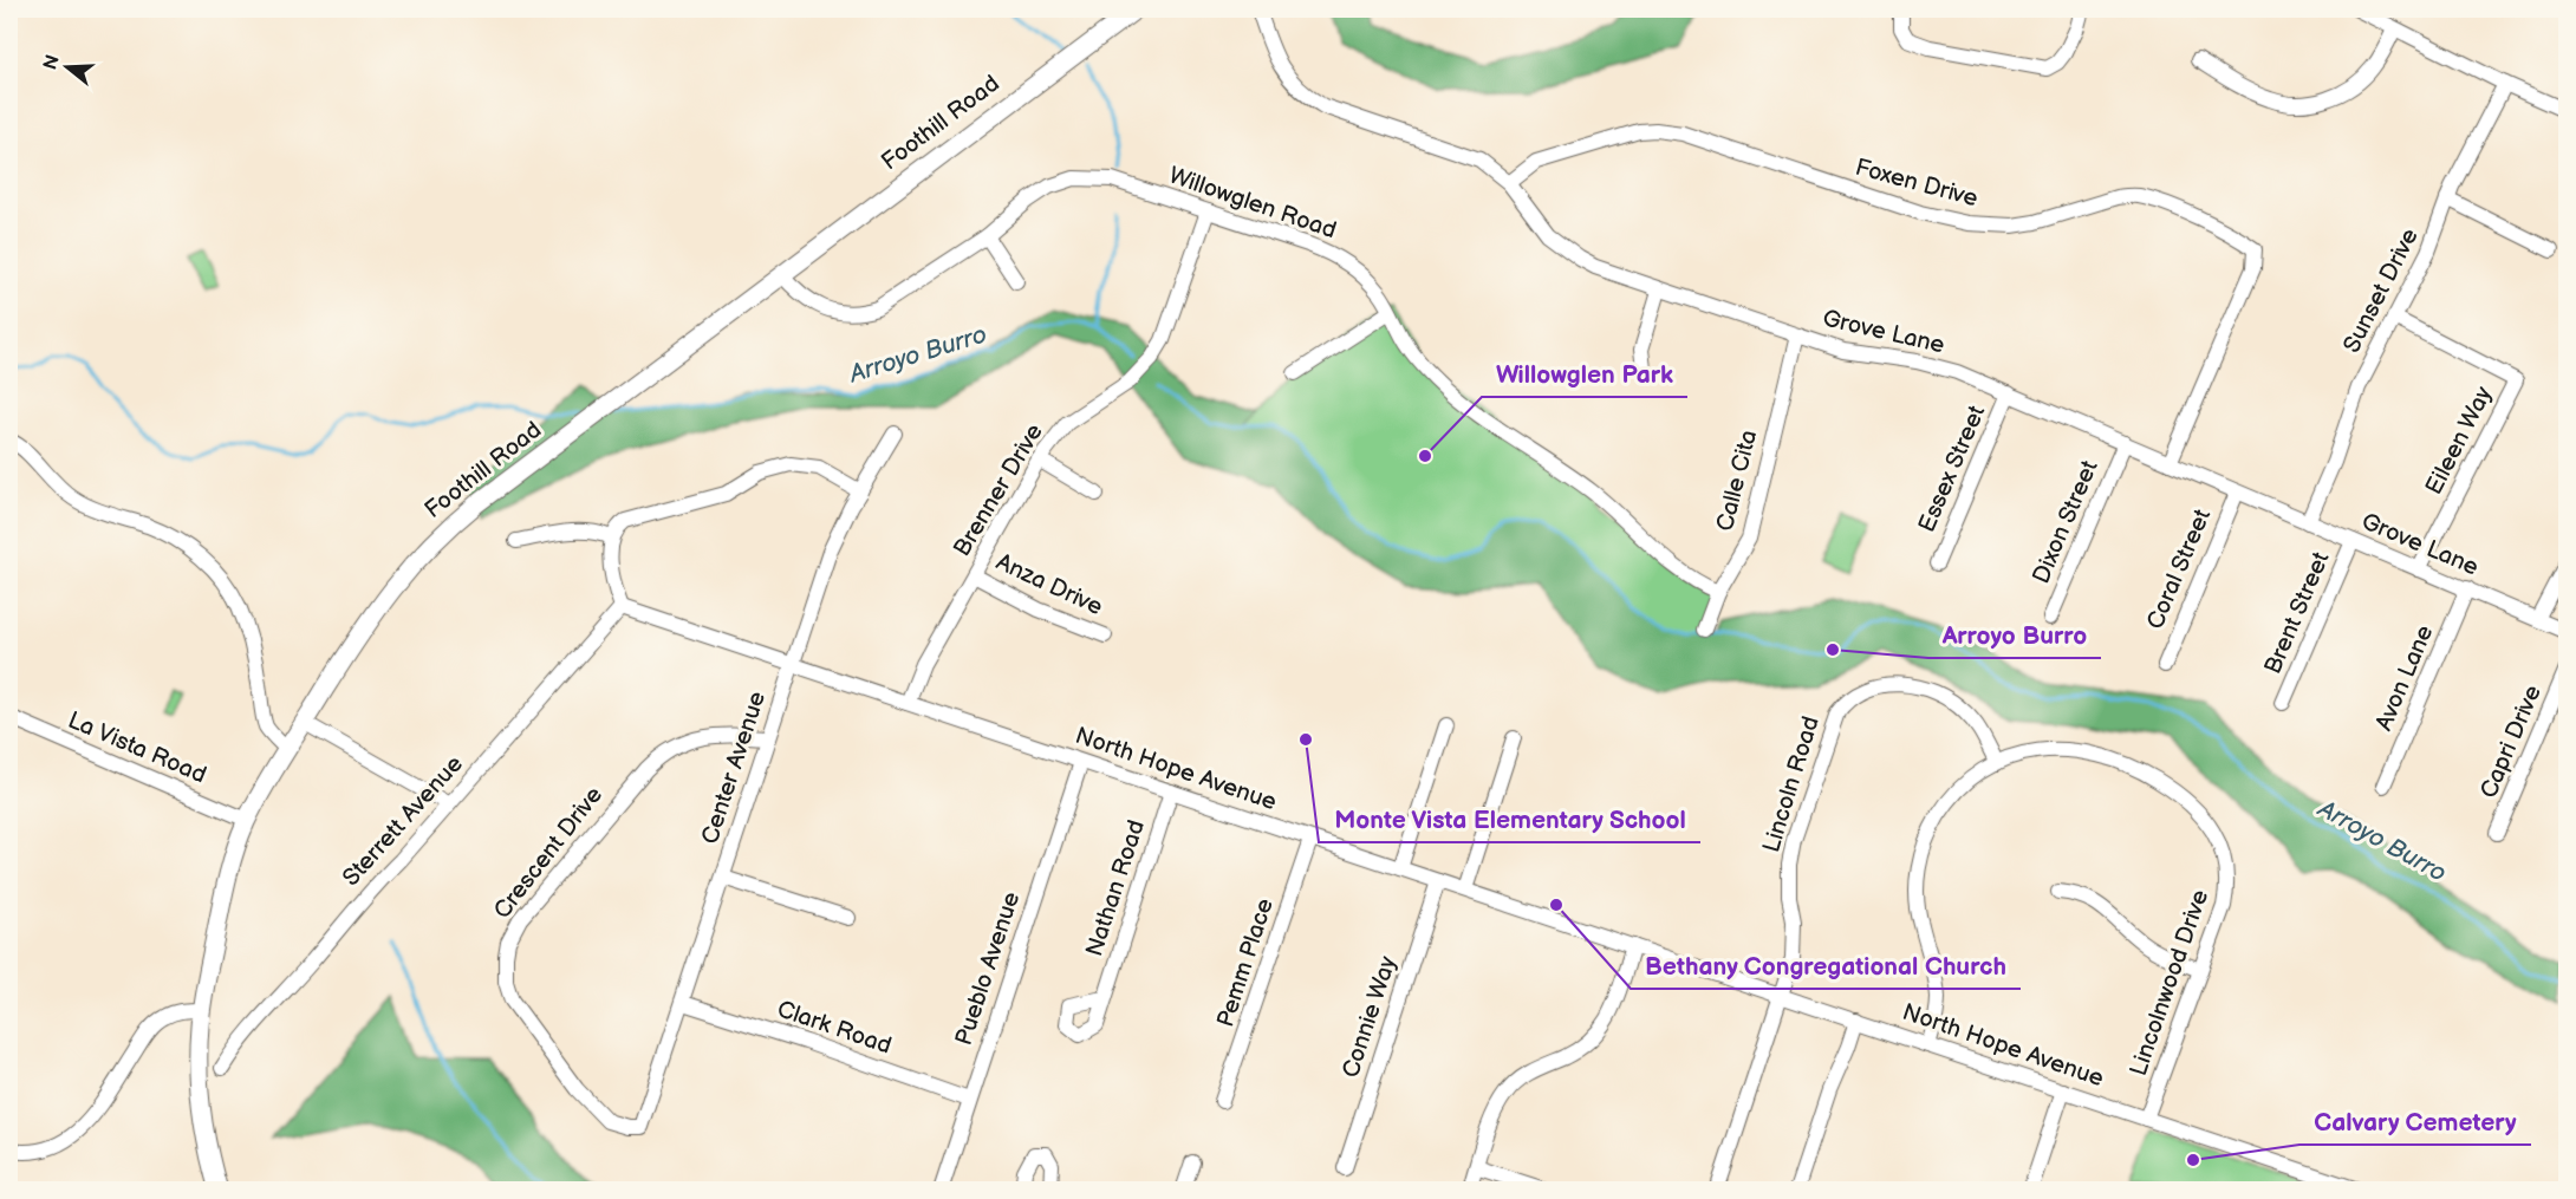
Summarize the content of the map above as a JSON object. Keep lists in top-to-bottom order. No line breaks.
{"streets":{"main road":["Foothill Road"],"street":["Foxen Drive","Willowglen Road","Sunset Drive","Grove Lane","Eileen Way","Essex Street","Calle Cita","Brenner Drive","Dixon Street","Coral Street","Anza Drive","Brent Street","Avon Lane","Capri Drive","La Vista Road","Center Avenue","North Hope Avenue","Lincoln Road","Sterrett Avenue","Crescent Drive","Nathan Road","Pemm Place","Pueblo Avenue","Lincolnwood Drive","Connie Way","Clark Road"]},"crossings":[["Foothill Road","Willowglen Road"],["Foothill Road","La Vista Road"],["Foxen Drive","Grove Lane"],["Willowglen Road","Calle Cita"],["Willowglen Road","Brenner Drive"],["Sunset Drive","Grove Lane"],["Sunset Drive","Eileen Way"],["Grove Lane","Eileen Way"],["Grove Lane","Essex Street"],["Grove Lane","Calle Cita"],["Grove Lane","Dixon Street"],["Grove Lane","Coral Street"],["Grove Lane","Brent Street"],["Grove Lane","Avon Lane"],["Brenner Drive","Anza Drive"],["Brenner Drive","North Hope Avenue"],["Center Avenue","North Hope Avenue"],["Center Avenue","Crescent Drive"],["Center Avenue","Clark Road"],["North Hope Avenue","Lincoln Road"],["North Hope Avenue","Sterrett Avenue"],["North Hope Avenue","Nathan Road"],["North Hope Avenue","Pemm Place"],["North Hope Avenue","Pueblo Avenue"],["North Hope Avenue","Lincolnwood Drive"],["North Hope Avenue","Connie Way"],["Lincoln Road","Lincolnwood Drive"],["Pueblo Avenue","Clark Road"]],"water":["Arroyo Burro"],"places":["Willowglen Park","Arroyo Burro","Monte Vista Elementary School","Bethany Congregational Church","Calvary Cemetery"],"north":"left"}
